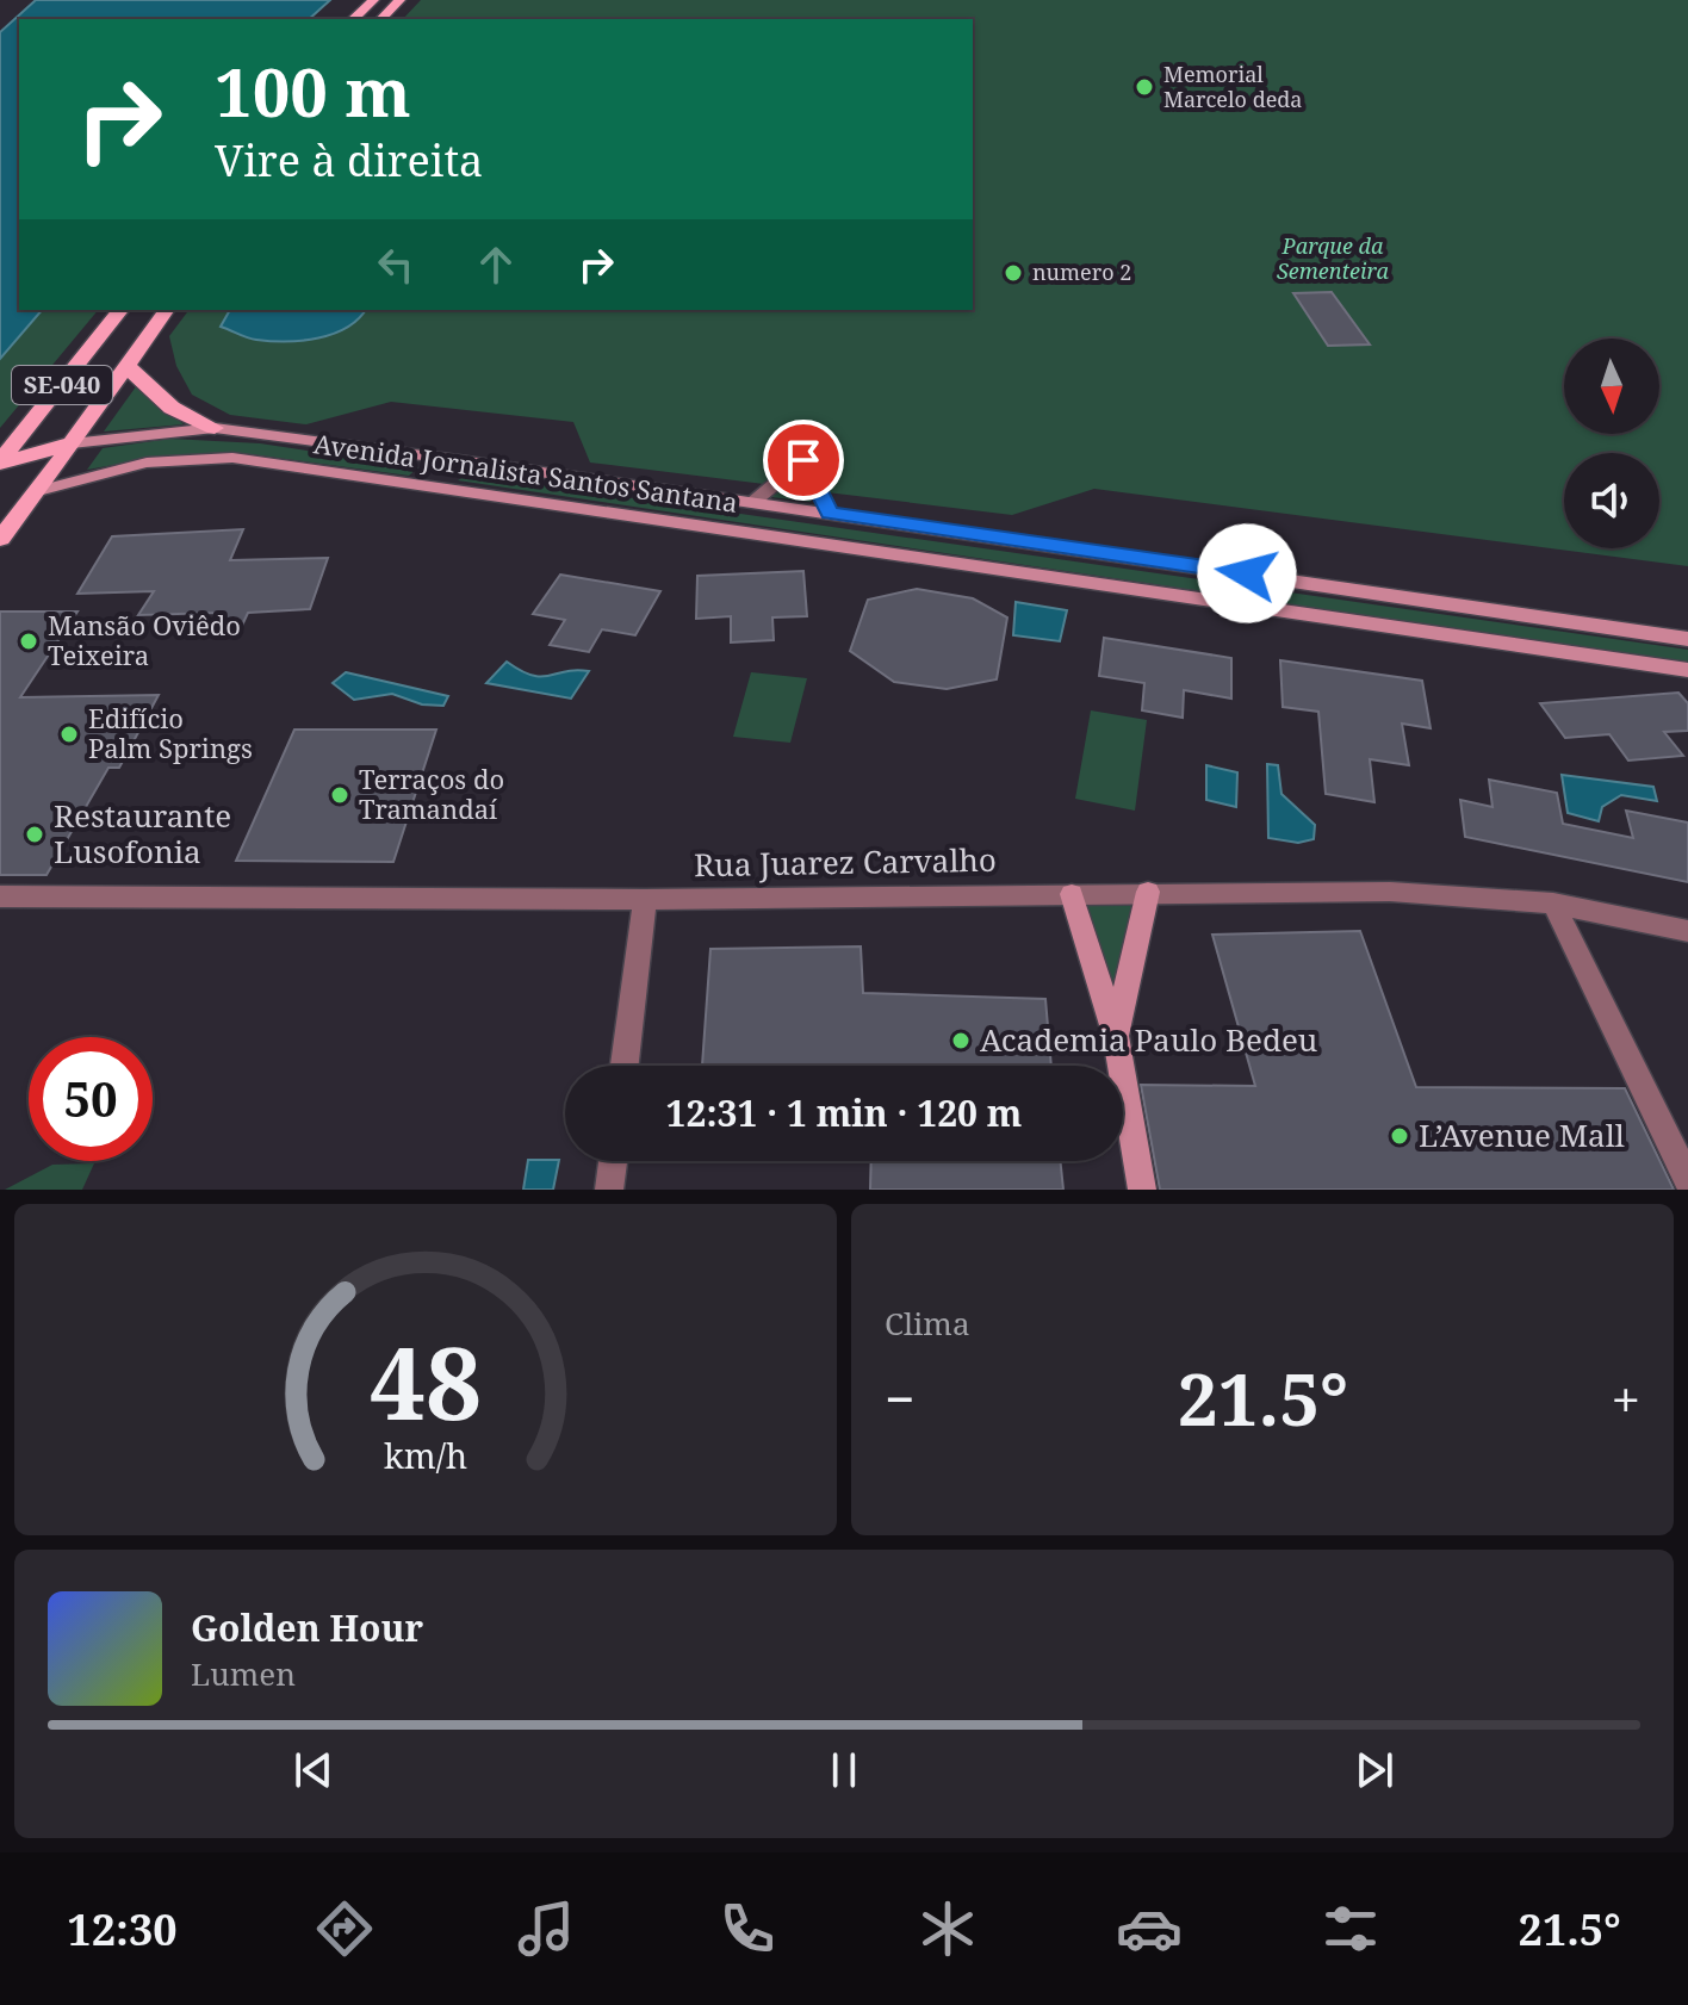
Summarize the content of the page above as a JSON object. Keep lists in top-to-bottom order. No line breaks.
{"streets":{"main road":["SE-040","Avenida Jornalista Santos Santana"],"street":["Rua Juarez Carvalho"]},"crossings":[["SE-040","Avenida Jornalista Santos Santana"]],"parks":["Parque da Sementeira"],"places":["Memorial Marcelo deda","numero 2","Mansão Oviêdo Teixeira","Edifício Palm Springs","Terraços do Tramandaí","Restaurante Lusofonia","Academia Paulo Bedeu","L’Avenue Mall"],"north":"bottom","page":{"turn":["100 m","Vire à direita"],"limit":"50","trip":"12:31 · 1 min · 120 m","tile":"Clima","heat":["−","21.5°","+"],"song":["Golden Hour","Lumen"],"tabs":["12:30","21.5°"],"gauge":["48","km/h"]}}
